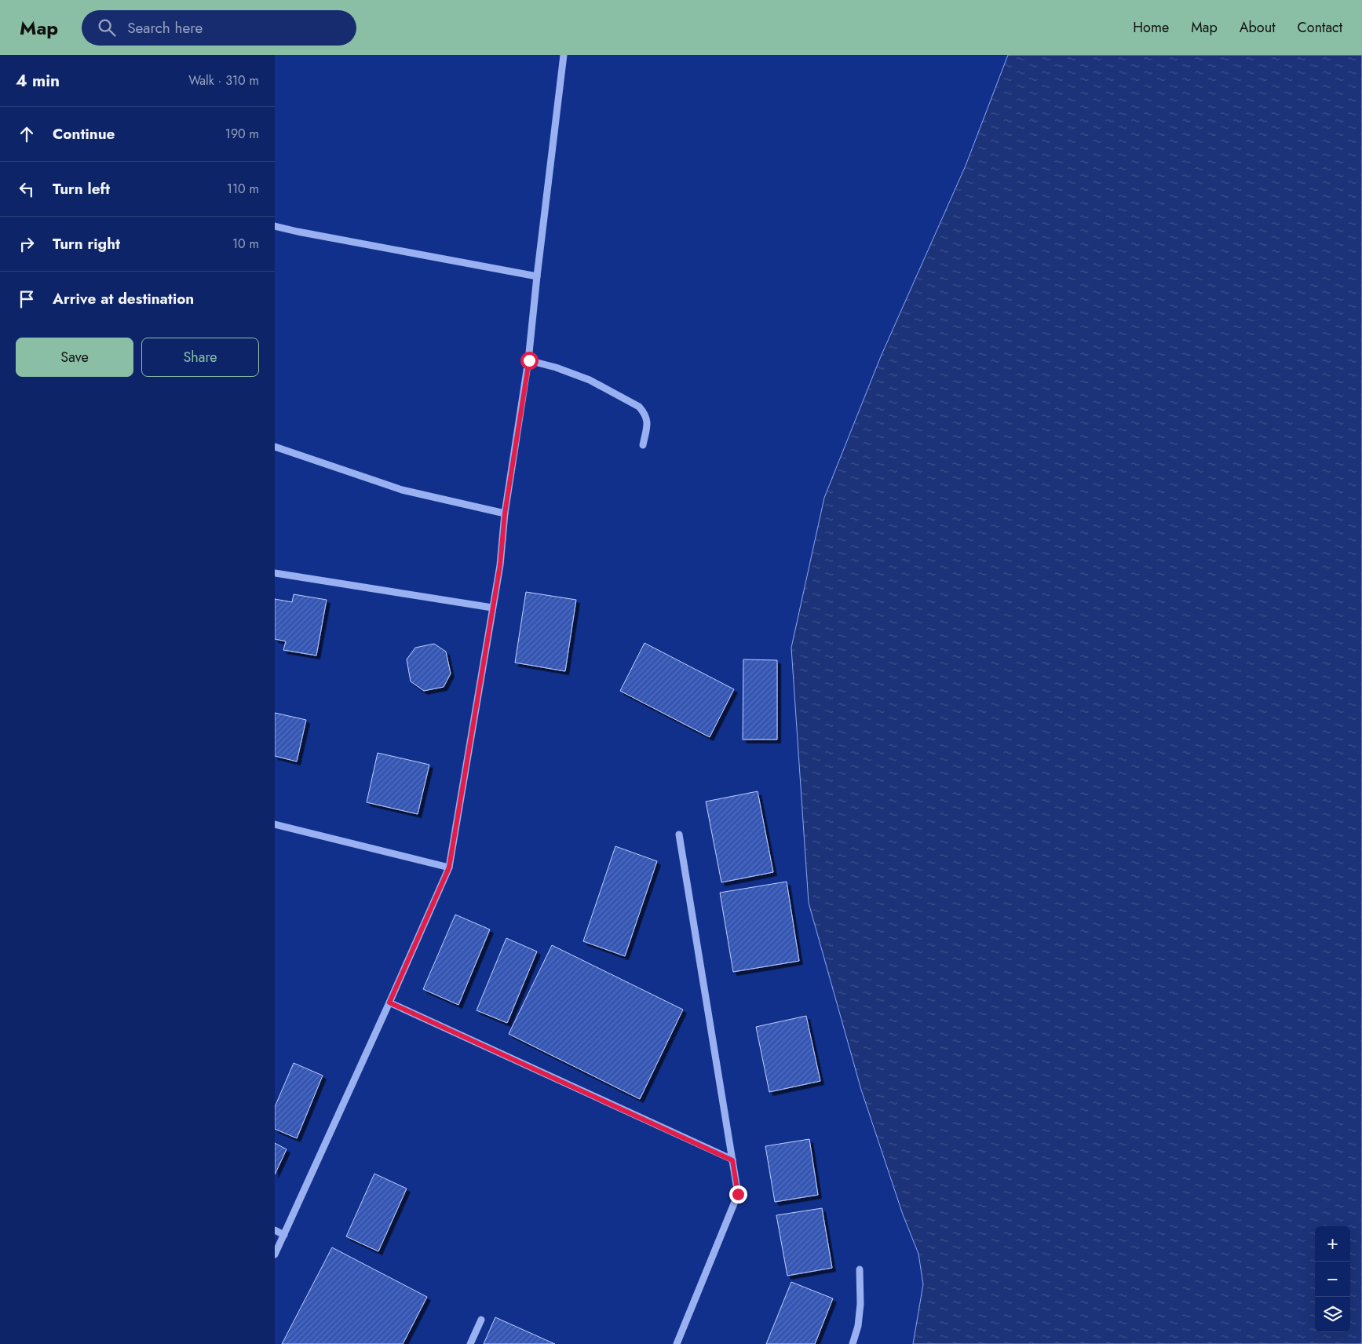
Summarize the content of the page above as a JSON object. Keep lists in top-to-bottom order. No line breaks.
{"page":{"header":"Map","search":"Search here","nav":["Home","Map","About","Contact"],"heading":["4 min","Walk · 310 m"],"list":[["Continue","190 m"],["Turn left","110 m"],["Turn right","10 m"],"Arrive at destination"],"buttons":["Save","Share"],"map_buttons":["+","−"]}}
